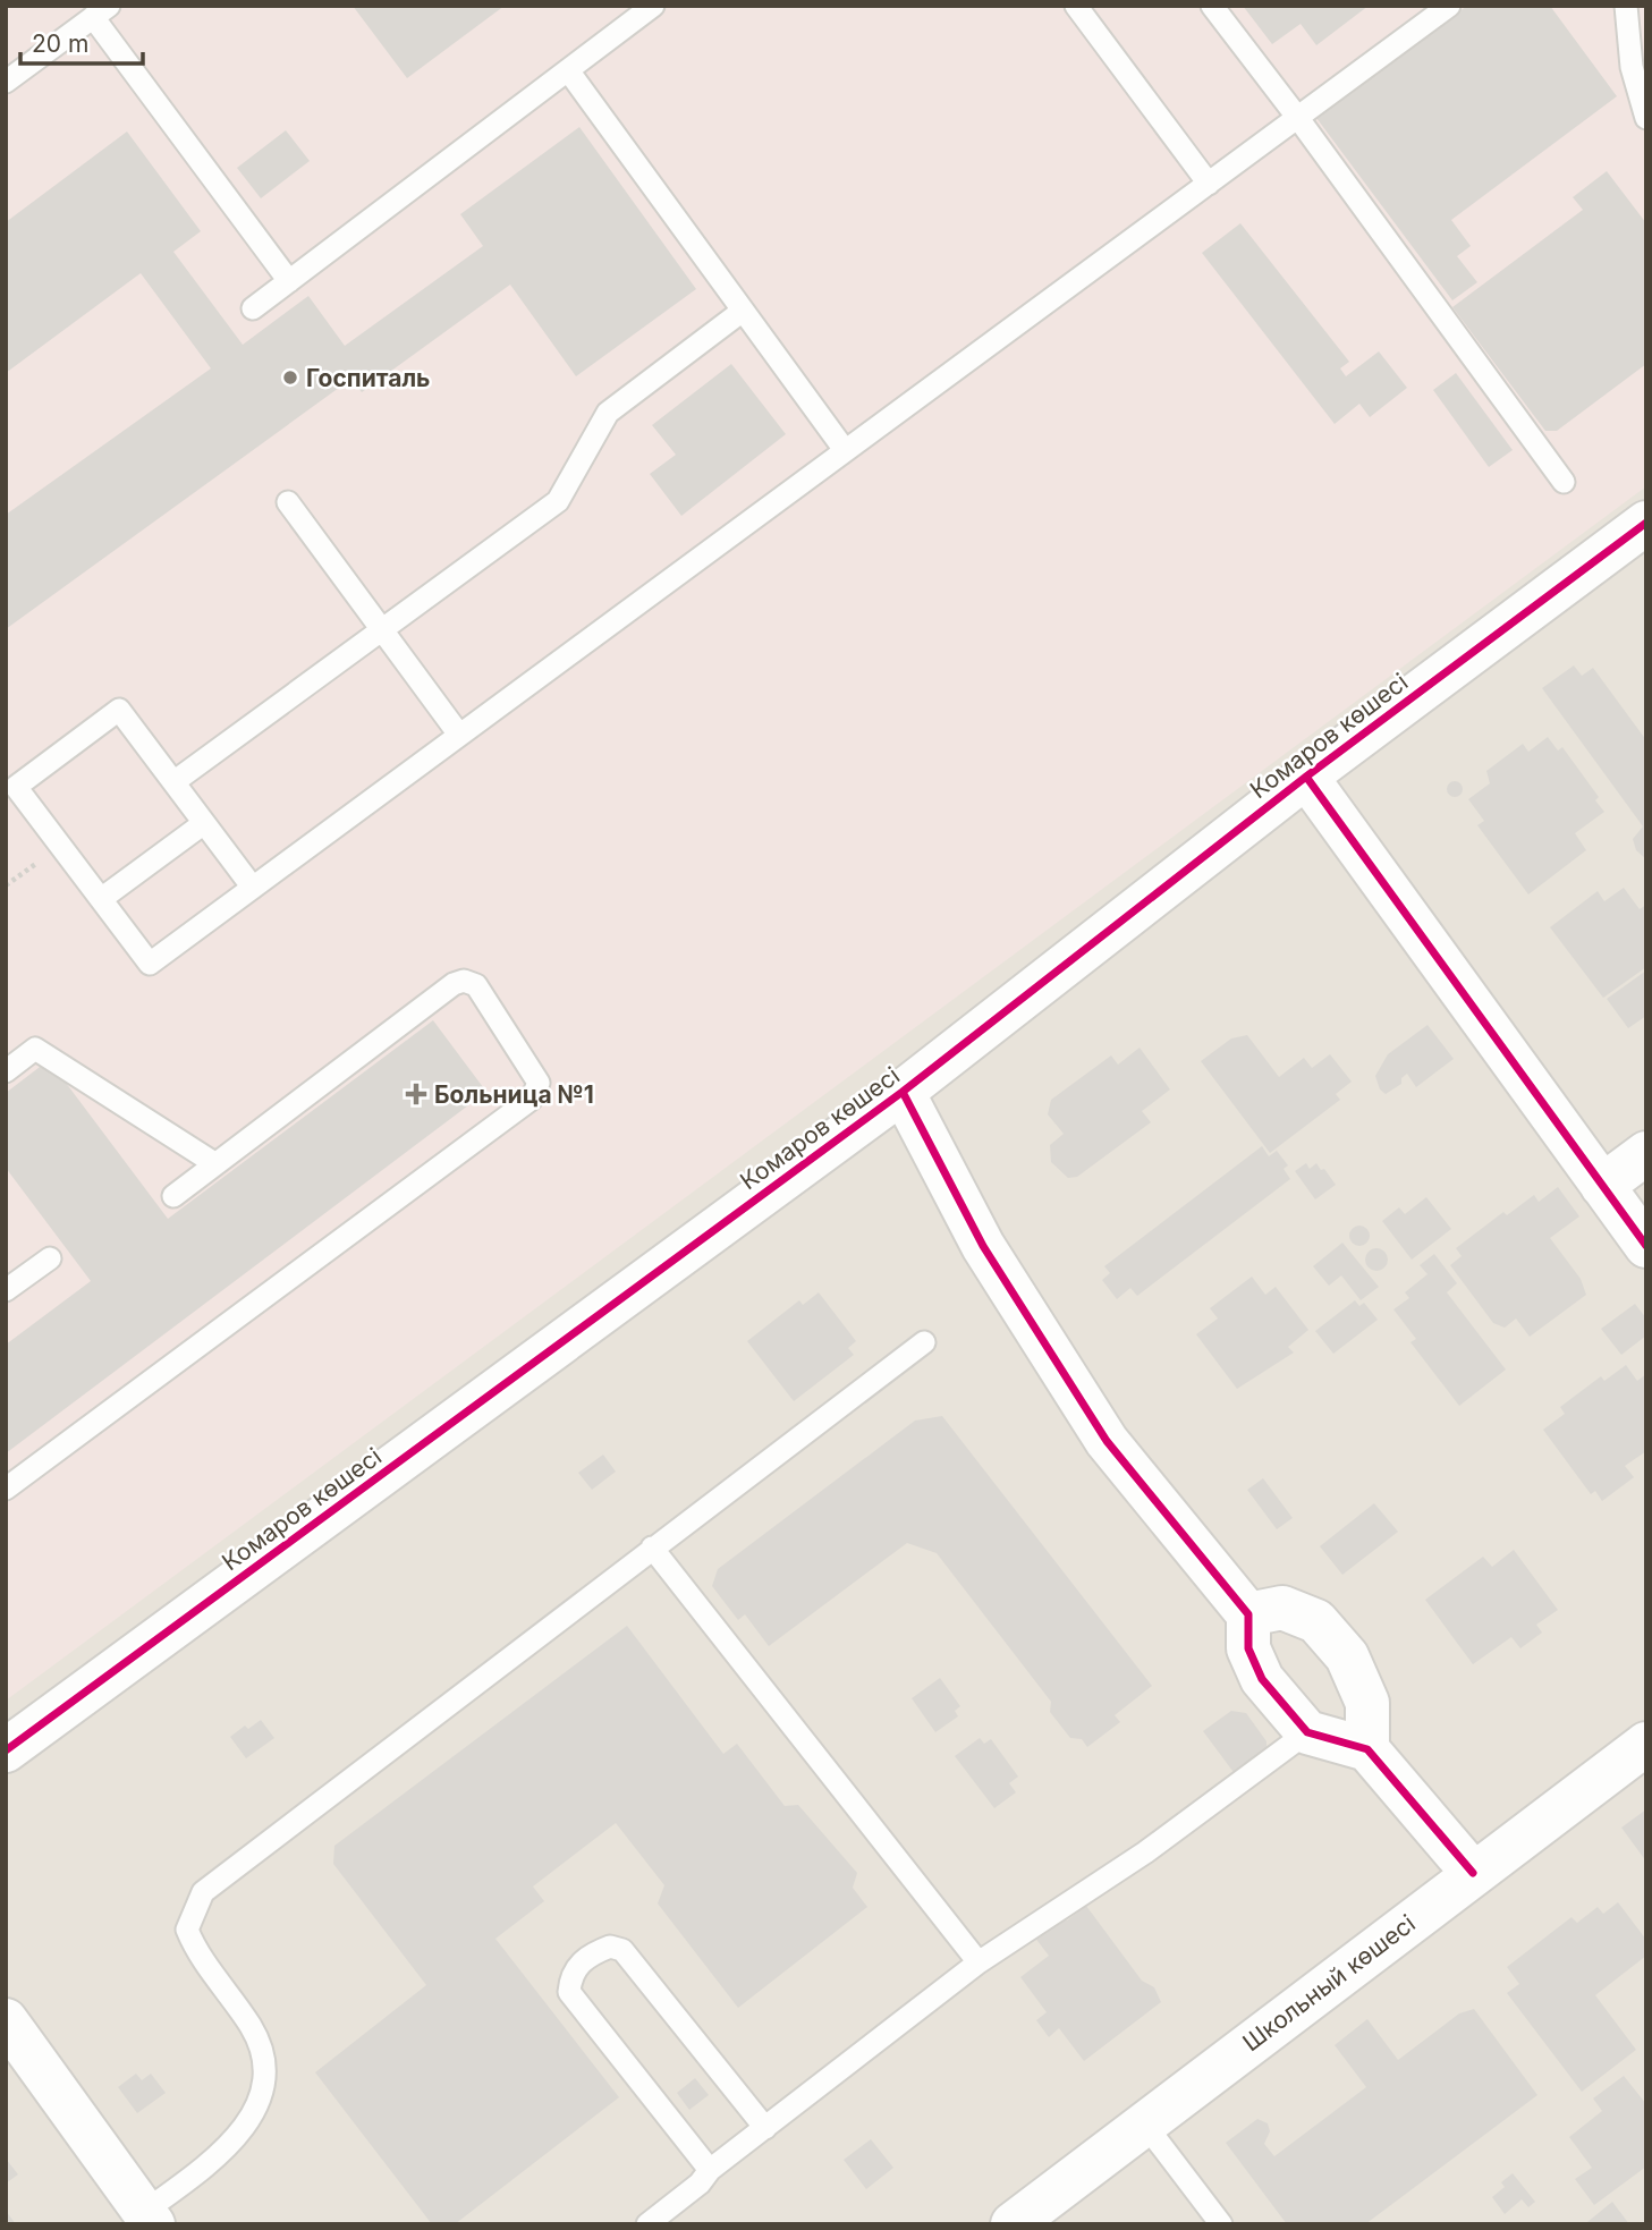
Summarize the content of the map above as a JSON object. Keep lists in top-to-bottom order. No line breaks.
{"streets":{"street":["Комаров көшесі","Школьный көшесі"]},"places":{"other":["Госпиталь"],"health":["Больница №1"]},"scale_bar":"20 m"}
